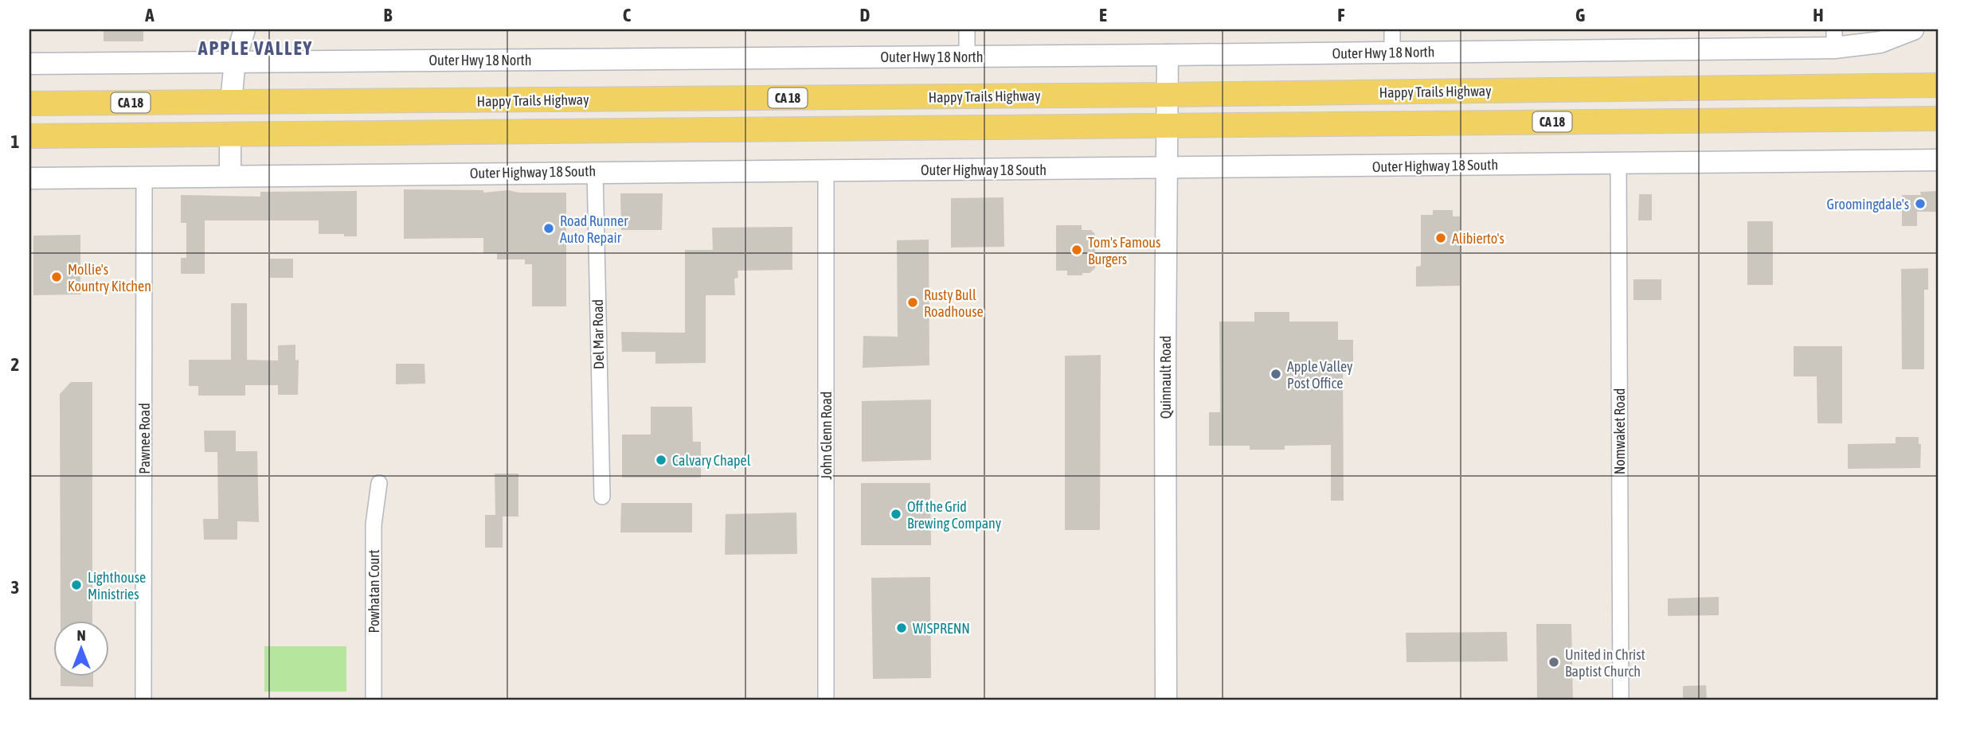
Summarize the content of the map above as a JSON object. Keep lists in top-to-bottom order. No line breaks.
{"streets":{"main road":["Happy Trails Highway","CA 18"],"street":["Outer Hwy 18 North","Outer Highway 18 South","Del Mar Road","Quinnault Road","Nomwaket Road","John Glenn Road","Pawnee Road","Powhatan Court"]},"crossings":[["Outer Hwy 18 North","Quinnault Road"],["Happy Trails Highway","Quinnault Road"],["CA 18","Quinnault Road"],["Outer Highway 18 South","Del Mar Road"],["Outer Highway 18 South","Quinnault Road"],["Outer Highway 18 South","Nomwaket Road"],["Outer Highway 18 South","John Glenn Road"],["Outer Highway 18 South","Pawnee Road"]],"districts":["APPLE VALLEY"],"places":["Groomingdale's","Road Runner Auto Repair","Alibierto's","Tom's Famous Burgers","Mollie's Kountry Kitchen","Rusty Bull Roadhouse","Apple Valley Post Office","Calvary Chapel","Off the Grid Brewing Company","Lighthouse Ministries","WISPRENN","United in Christ Baptist Church"],"north":"top","grid":{"columns":["A","B","C","D","E","F","G","H"],"rows":["1","2","3"]}}
